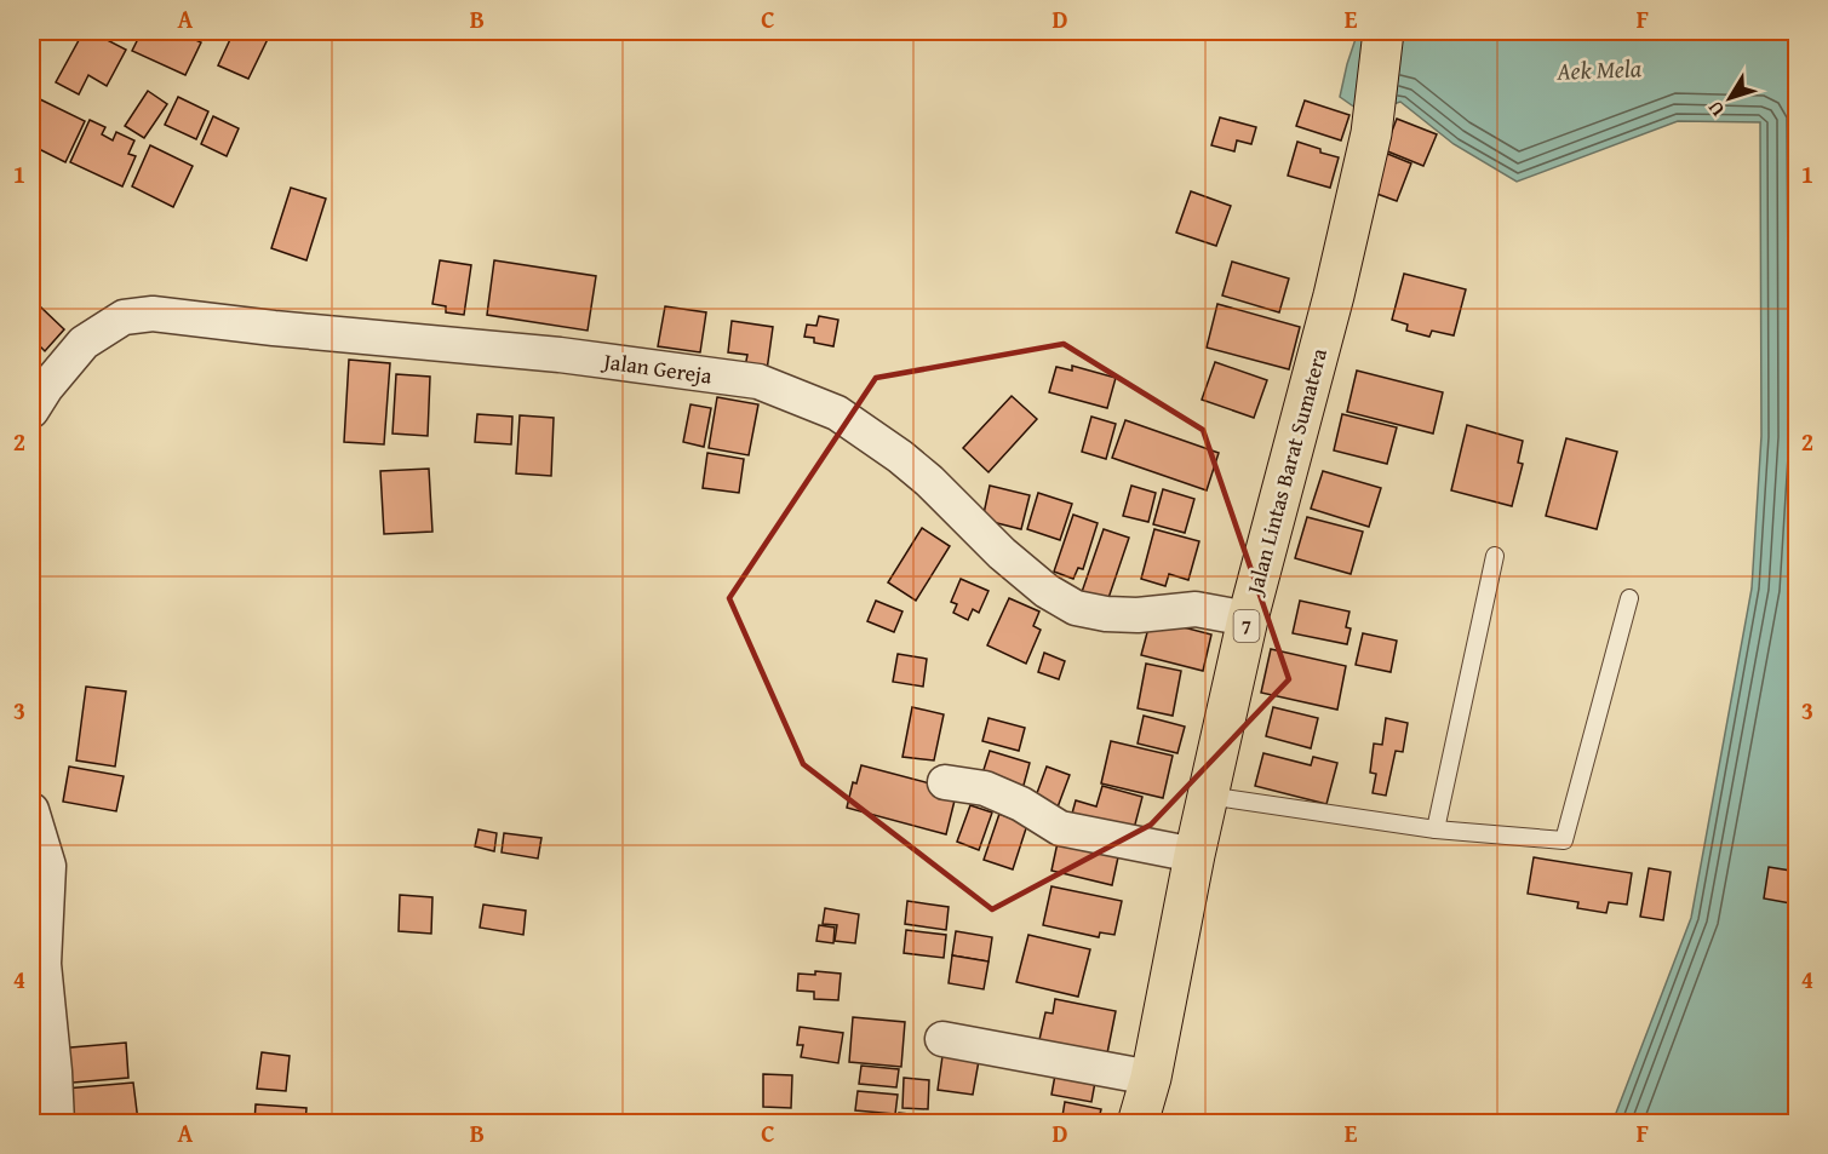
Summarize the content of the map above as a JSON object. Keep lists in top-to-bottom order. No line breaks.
{"streets":{"highway":["Jalan Lintas Barat Sumatera","7"],"street":["Jalan Gereja"]},"crossings":[["Jalan Gereja","Jalan Lintas Barat Sumatera"]],"water":["Aek Mela"],"north":"bottom left","grid":{"columns":["A","B","C","D","E","F"],"rows":["1","2","3","4"]}}
